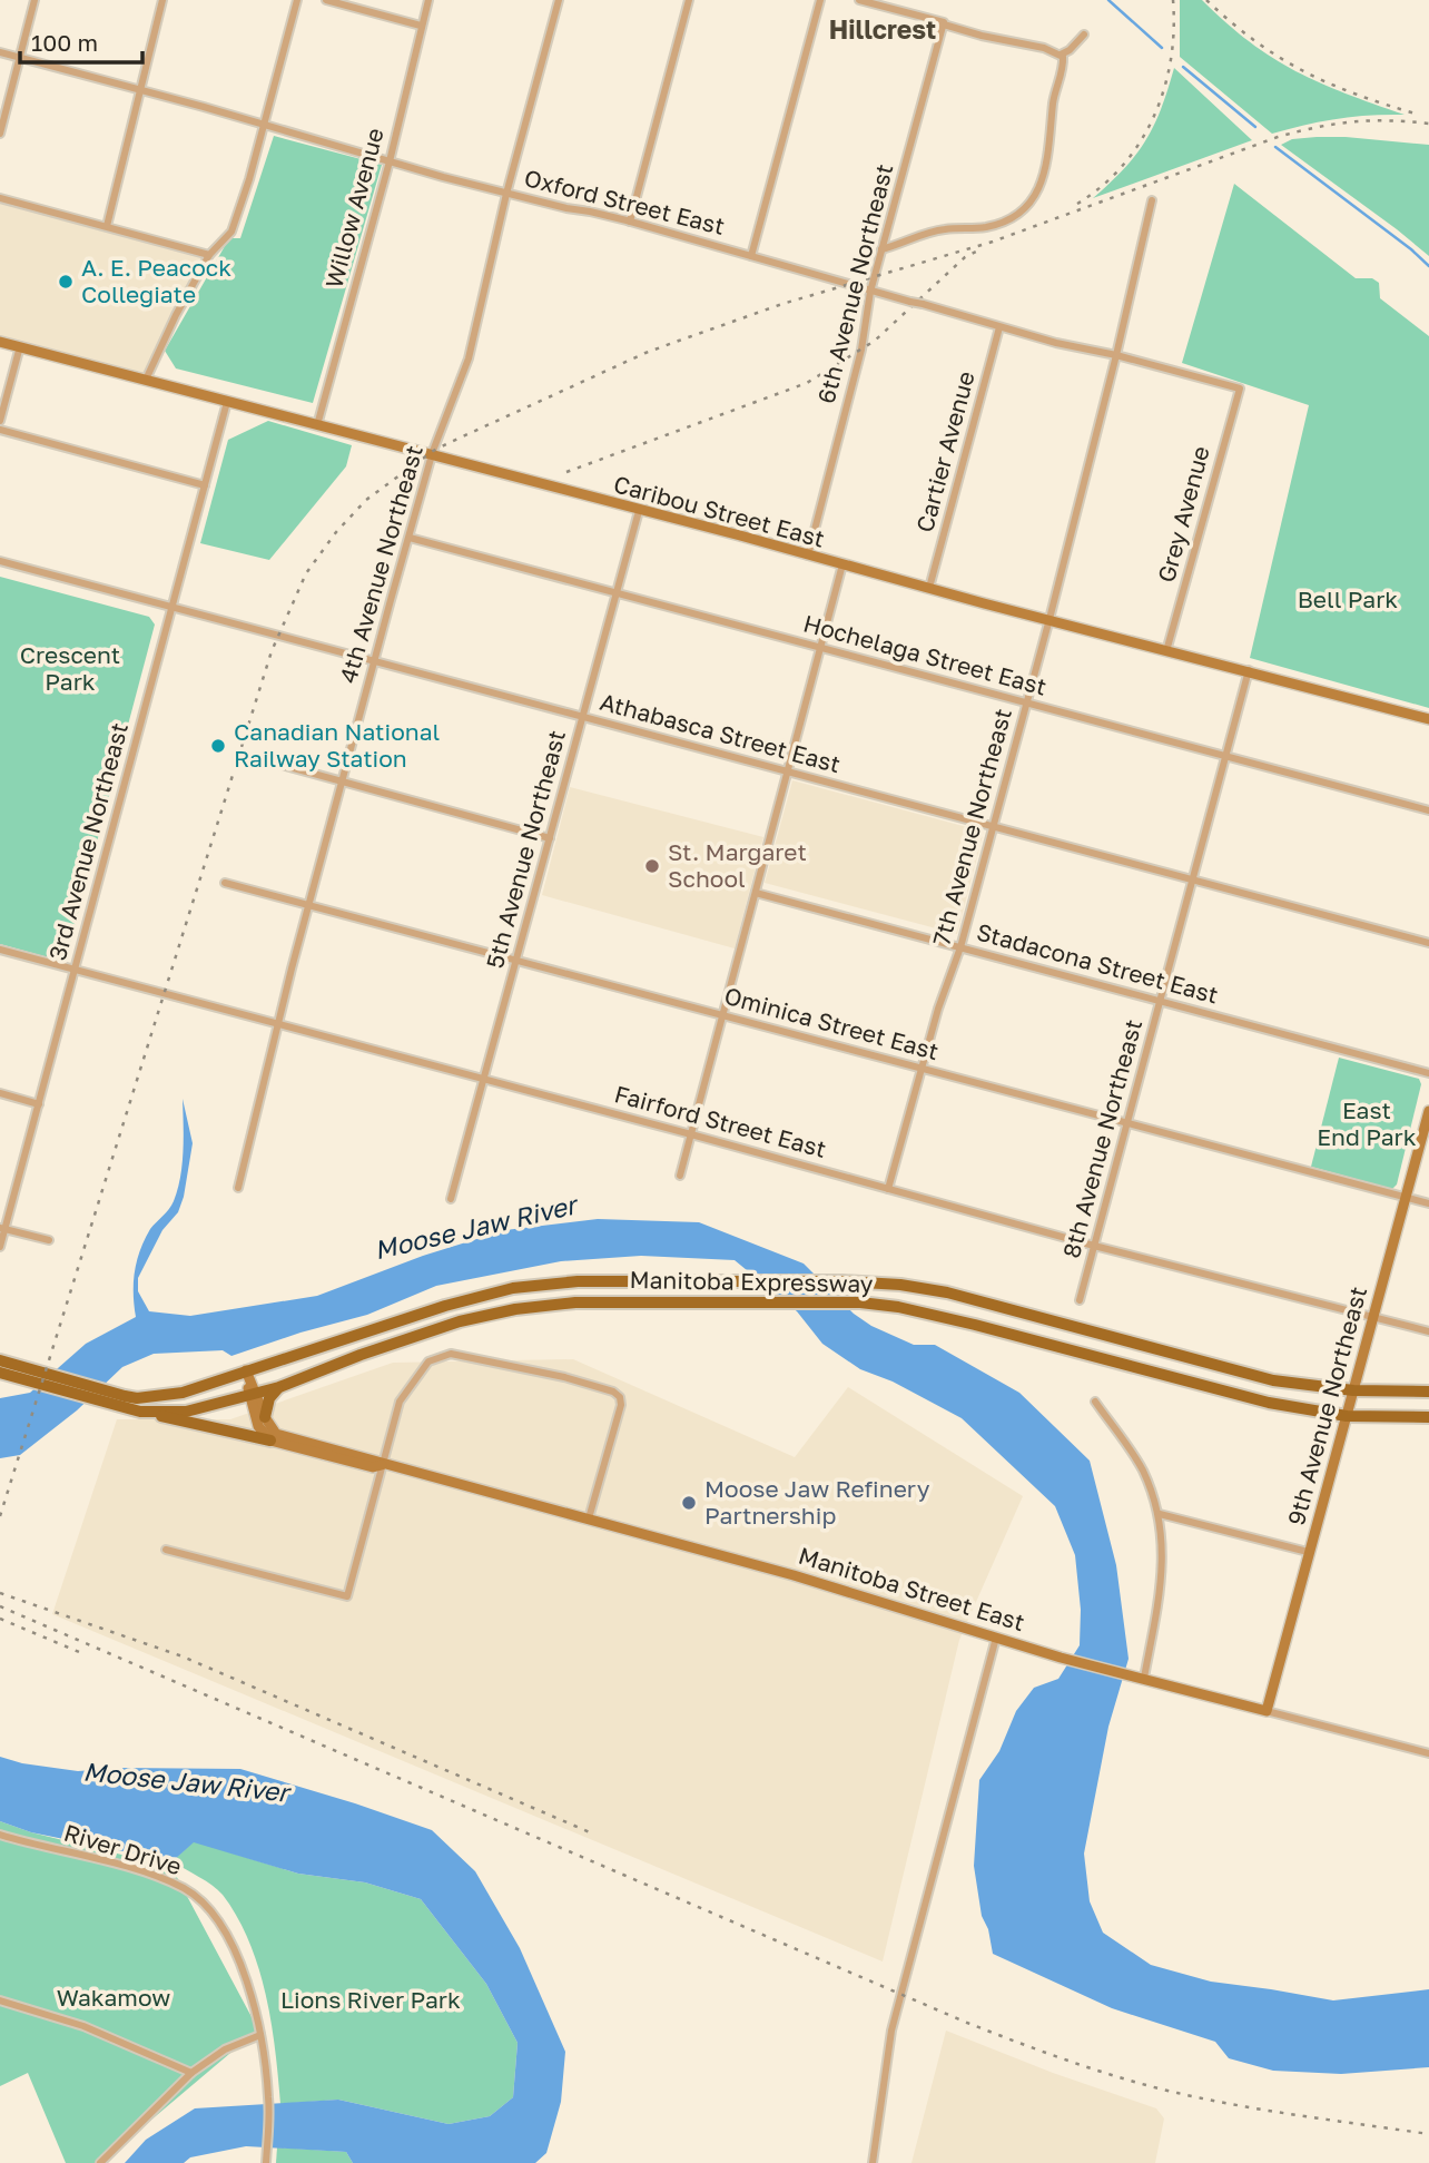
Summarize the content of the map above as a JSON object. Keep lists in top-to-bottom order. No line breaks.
{"streets":{"main road":["Manitoba Expressway"],"street":["Oxford Street East","Willow Avenue","6th Avenue Northeast","Cartier Avenue","Caribou Street East","Grey Avenue","4th Avenue Northeast","Hochelaga Street East","Athabasca Street East","7th Avenue Northeast","3rd Avenue Northeast","5th Avenue Northeast","Stadacona Street East","Ominica Street East","Fairford Street East","8th Avenue Northeast","9th Avenue Northeast","Manitoba Street East","River Drive"]},"crossings":[["Oxford Street East","Willow Avenue"],["Oxford Street East","6th Avenue Northeast"],["Oxford Street East","Cartier Avenue"],["Oxford Street East","Grey Avenue"],["Oxford Street East","4th Avenue Northeast"],["Oxford Street East","7th Avenue Northeast"],["Willow Avenue","Caribou Street East"],["6th Avenue Northeast","Caribou Street East"],["Cartier Avenue","Caribou Street East"],["Caribou Street East","Grey Avenue"],["Caribou Street East","4th Avenue Northeast"],["Caribou Street East","7th Avenue Northeast"],["Caribou Street East","3rd Avenue Northeast"],["Caribou Street East","5th Avenue Northeast"],["Caribou Street East","8th Avenue Northeast"],["4th Avenue Northeast","Hochelaga Street East"],["4th Avenue Northeast","Athabasca Street East"],["4th Avenue Northeast","Ominica Street East"],["4th Avenue Northeast","Fairford Street East"],["Hochelaga Street East","7th Avenue Northeast"],["Hochelaga Street East","5th Avenue Northeast"],["Hochelaga Street East","8th Avenue Northeast"],["Athabasca Street East","7th Avenue Northeast"],["Athabasca Street East","3rd Avenue Northeast"],["Athabasca Street East","5th Avenue Northeast"],["Athabasca Street East","8th Avenue Northeast"],["7th Avenue Northeast","Stadacona Street East"],["7th Avenue Northeast","Ominica Street East"],["7th Avenue Northeast","Fairford Street East"],["3rd Avenue Northeast","Fairford Street East"],["5th Avenue Northeast","Ominica Street East"],["5th Avenue Northeast","Fairford Street East"],["Stadacona Street East","8th Avenue Northeast"],["Ominica Street East","8th Avenue Northeast"],["Ominica Street East","9th Avenue Northeast"],["Fairford Street East","8th Avenue Northeast"],["Fairford Street East","9th Avenue Northeast"],["Manitoba Expressway","9th Avenue Northeast"],["9th Avenue Northeast","Manitoba Street East"]],"districts":["Hillcrest"],"water":["Moose Jaw River"],"parks":["Bell Park","Crescent Park","East End Park","Wakamow","Lions River Park"],"places":["A. E. Peacock Collegiate","Canadian National Railway Station","St. Margaret School","Moose Jaw Refinery Partnership"],"scale_bar":"100 m"}
